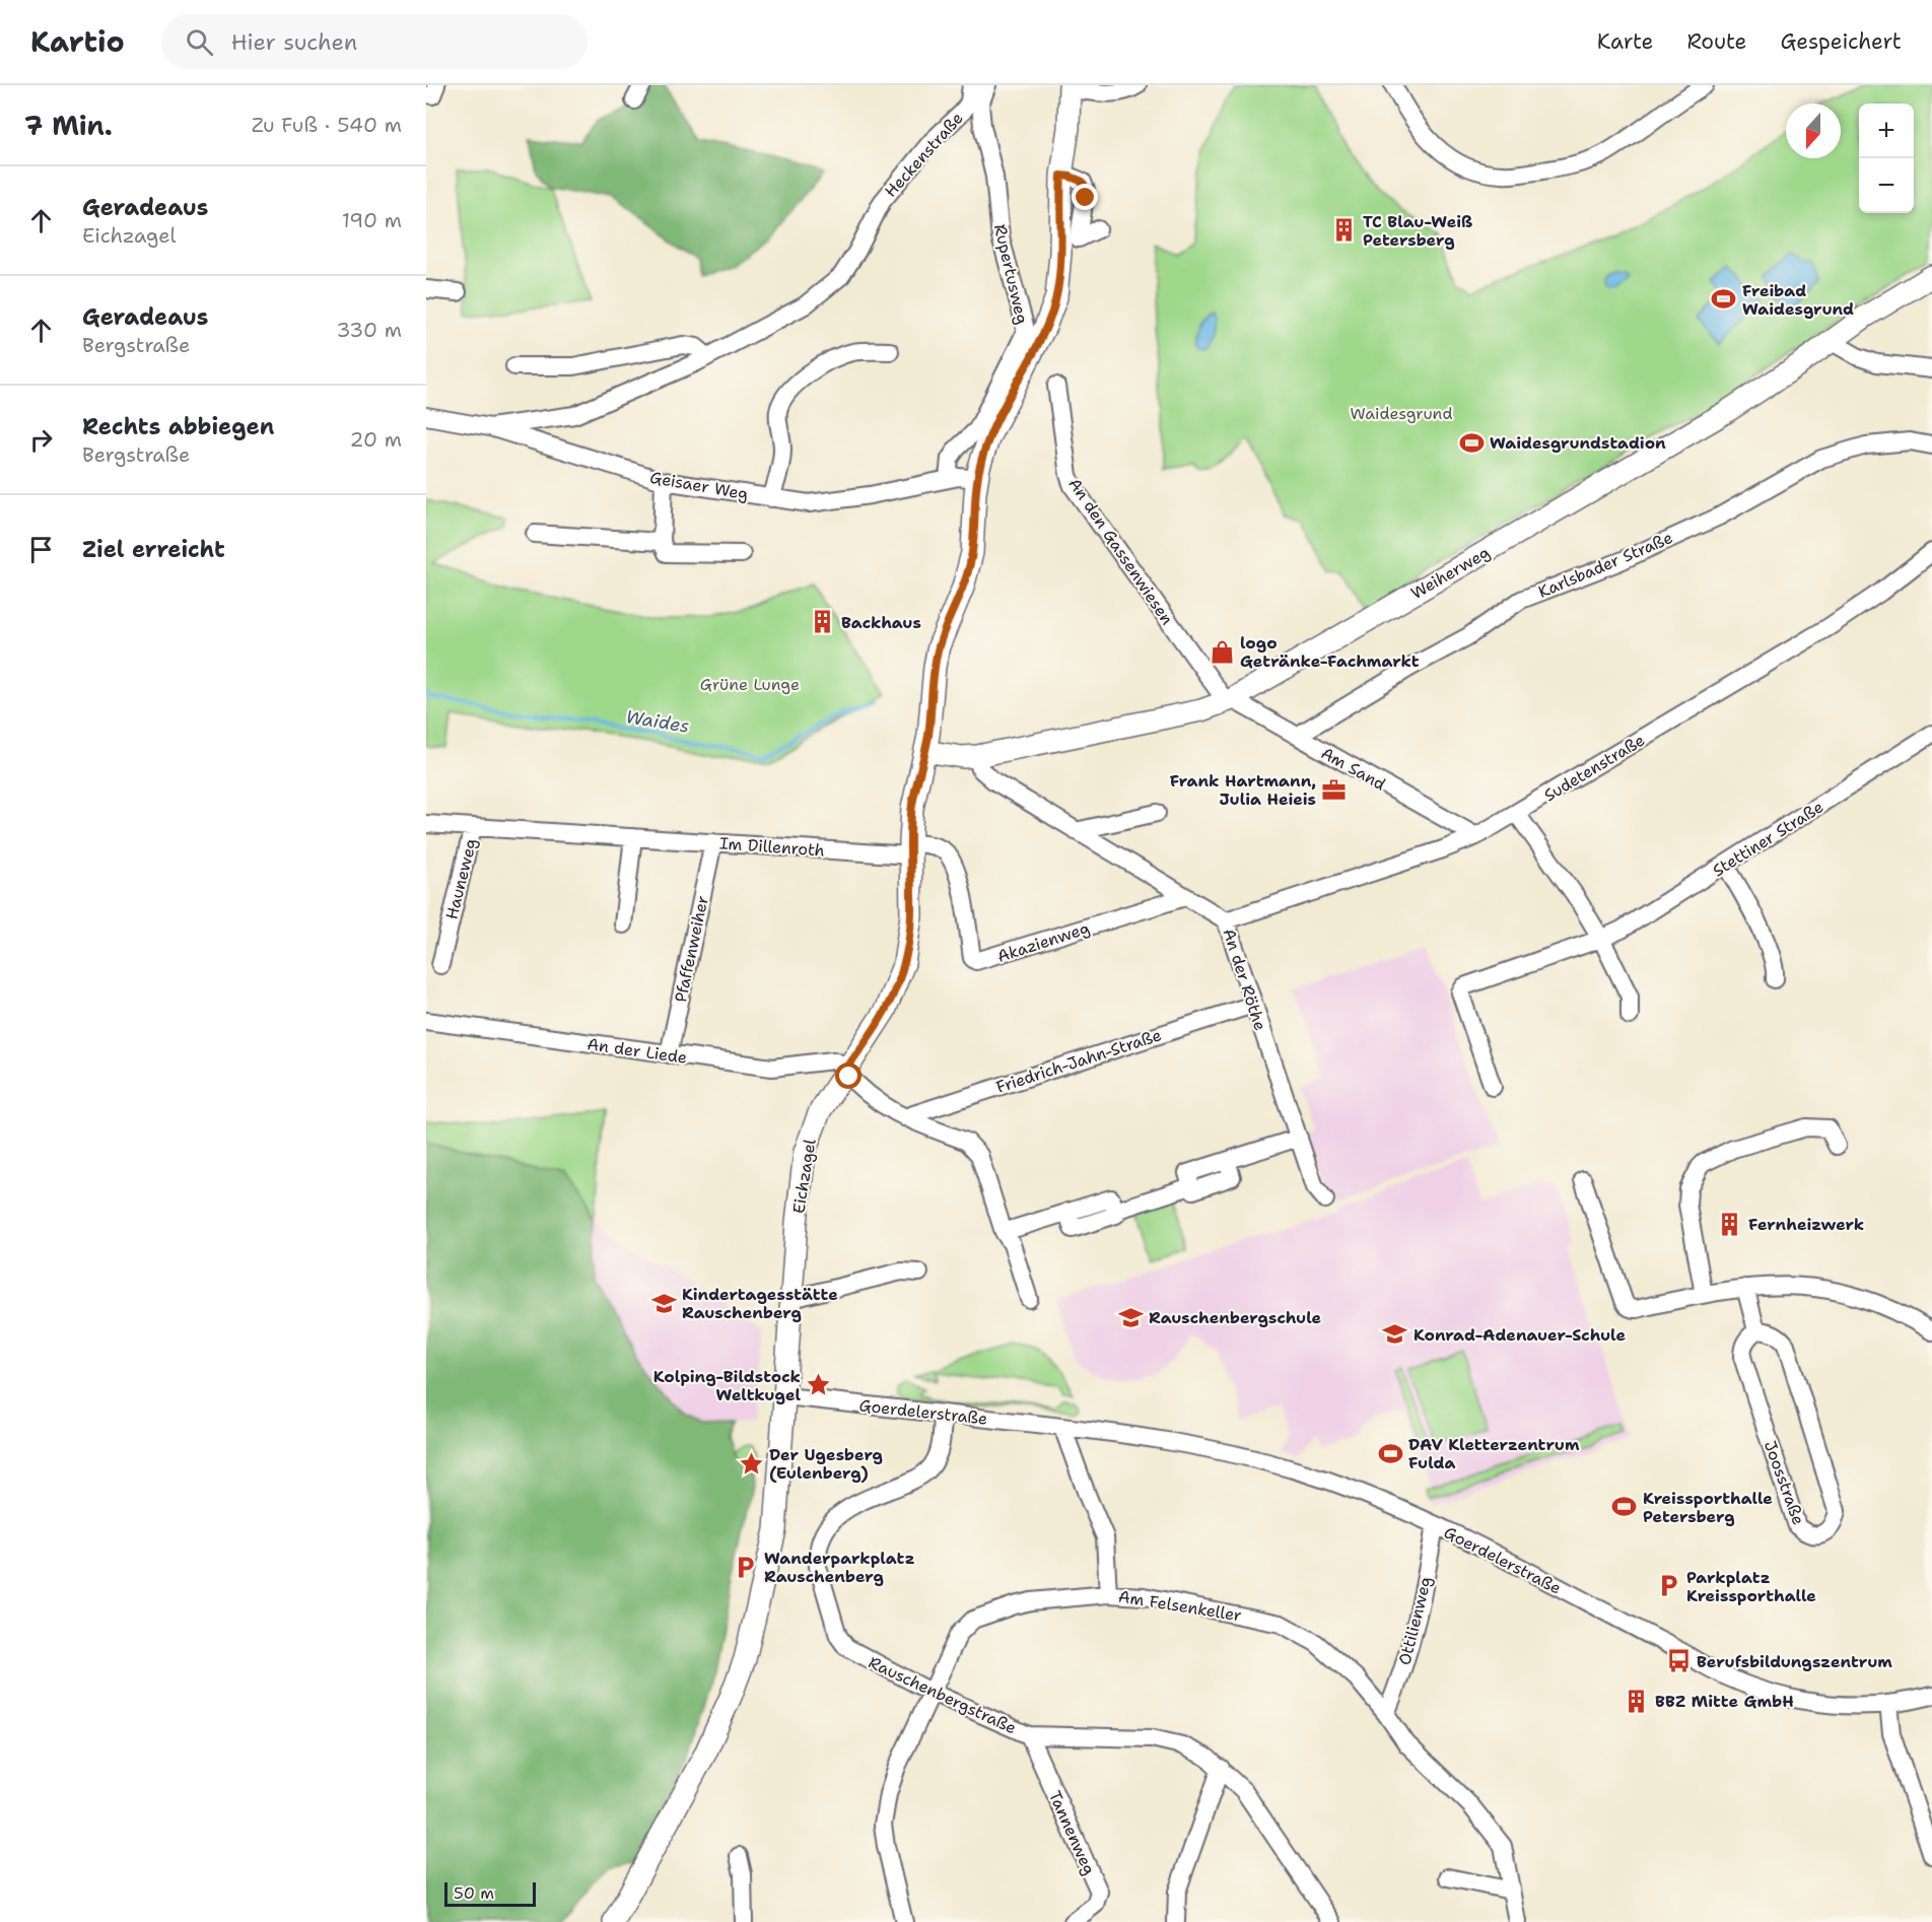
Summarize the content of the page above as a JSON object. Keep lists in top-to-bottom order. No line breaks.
{"streets":{"main road":["Weiherweg","Eichzagel"],"street":["Heckenstraße","Rupertusweg","Geisaer Weg","An den Gassenwiesen","Karlsbader Straße","Sudetenstraße","Am Sand","Stettiner Straße","Im Dillenroth","Hauneweg","Akazienweg","Pfaffenweiher","An der Röthe","An der Liede","Friedrich-Jahn-Straße","Goerdelerstraße","Joosstraße","Am Felsenkeller","Ottilienweg","Rauschenbergstraße","Tannenweg"]},"crossings":[["Heckenstraße","Geisaer Weg"],["Rupertusweg","Geisaer Weg"],["Geisaer Weg","Eichzagel"],["An den Gassenwiesen","Weiherweg"],["An den Gassenwiesen","Am Sand"],["Karlsbader Straße","Am Sand"],["Weiherweg","Am Sand"],["Weiherweg","An der Röthe"],["Weiherweg","Eichzagel"],["Sudetenstraße","Am Sand"],["Sudetenstraße","An der Röthe"],["Im Dillenroth","Hauneweg"],["Im Dillenroth","Akazienweg"],["Im Dillenroth","Pfaffenweiher"],["Im Dillenroth","Eichzagel"],["Akazienweg","An der Röthe"],["Akazienweg","Eichzagel"],["Pfaffenweiher","An der Liede"],["An der Röthe","Friedrich-Jahn-Straße"],["An der Liede","Eichzagel"],["Eichzagel","Goerdelerstraße"],["Goerdelerstraße","Ottilienweg"],["Goerdelerstraße","Rauschenbergstraße"],["Am Felsenkeller","Ottilienweg"],["Am Felsenkeller","Rauschenbergstraße"],["Rauschenbergstraße","Tannenweg"]],"water":["Waides"],"parks":["Waidesgrund","Grüne Lunge"],"places":{"building":["TC Blau-Weiß Petersberg","Backhaus","Fernheizwerk","BBZ Mitte GmbH"],"sports":["Freibad Waidesgrund","Waidesgrundstadion","DAV Kletterzentrum Fulda","Kreissporthalle Petersberg"],"shop":["logo Getränke-Fachmarkt"],"office":["Frank Hartmann, Julia Heieis"],"school or university":["Kindertagesstätte Rauschenberg","Rauschenbergschule","Konrad-Adenauer-Schule"],"place":["Kolping-Bildstock Weltkugel","Der Ugesberg (Eulenberg)"],"parking":["Wanderparkplatz Rauschenberg","Parkplatz Kreissporthalle"],"bus stop":["Berufsbildungszentrum"]},"scale_bar":"50 m","north":"bottom","page":{"header":"Kartio","search":"Hier suchen","nav":["Karte","Route","Gespeichert"],"heading":["7 Min.","Zu Fuß · 540 m"],"map_buttons":["+","−"],"list":[["Geradeaus","Eichzagel","190 m"],["Geradeaus","Bergstraße","330 m"],["Rechts abbiegen","Bergstraße","20 m"],"Ziel erreicht"],"scale":"50 m"}}
